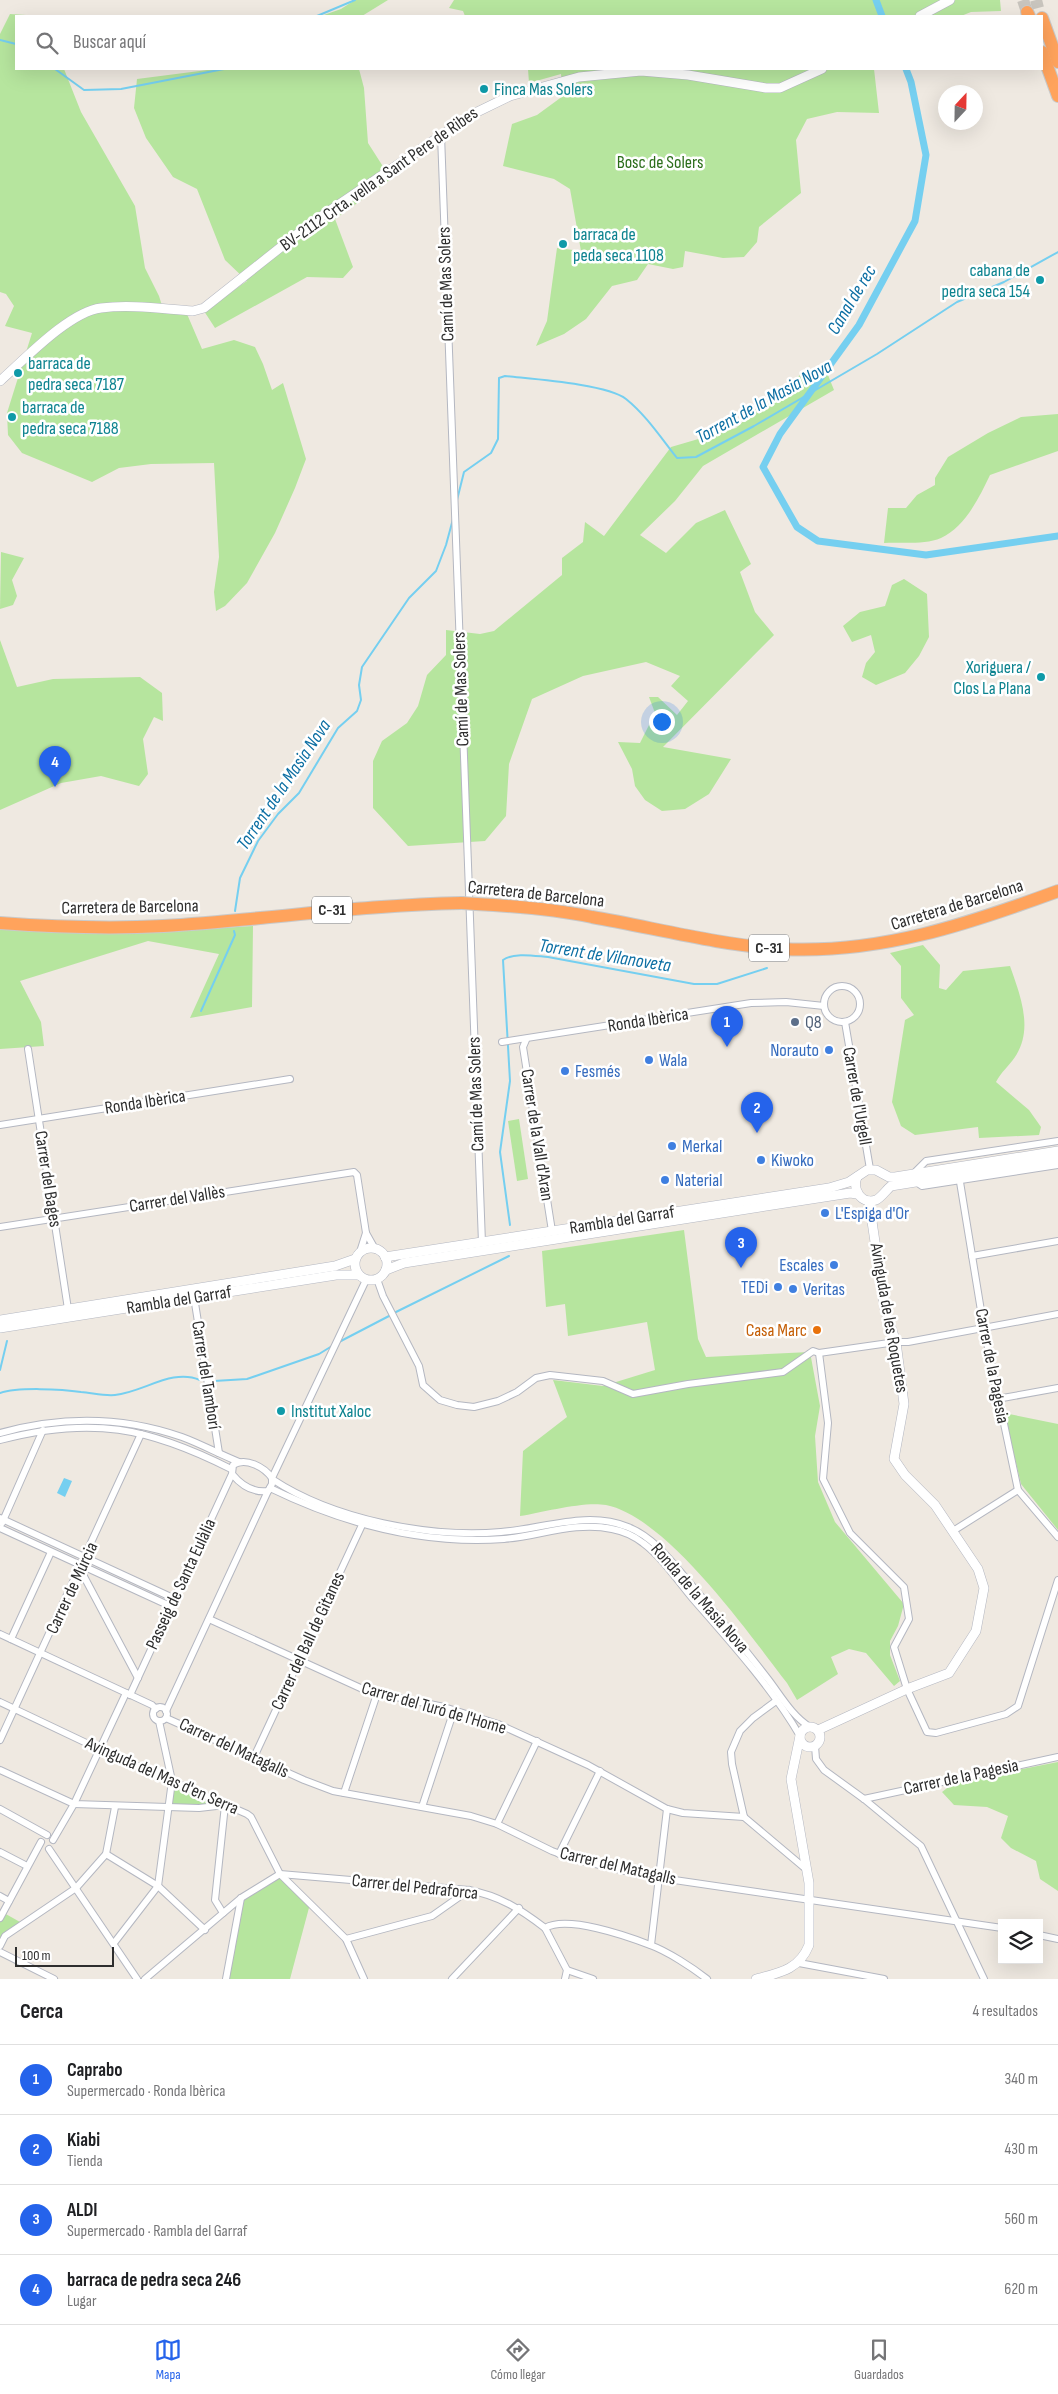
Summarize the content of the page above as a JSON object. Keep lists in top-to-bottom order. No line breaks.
{"streets":{"highway":["Carretera de Barcelona","C-31"],"street":["BV-2112 Crta. vella a Sant Pere de Ribes","Camí de Mas Solers","Ronda Ibèrica","Carrer de l'Urgell","Carrer de la Vall d'Aran","Carrer del Bages","Carrer del Vallès","Rambla del Garraf","Avinguda de les Roquetes","Carrer de la Pagesia","Carrer del Tamborí","Passeig de Santa Eulàlia","Carrer de Múrcia","Ronda de la Masia Nova","Carrer del Ball de Gitanes","Carrer del Turó de l'Home","Carrer del Matagalls","Avinguda del Mas d'en Serra","Carrer del Pedraforca"]},"crossings":[["BV-2112 Crta. vella a Sant Pere de Ribes","Camí de Mas Solers"],["Camí de Mas Solers","Rambla del Garraf"],["Ronda Ibèrica","Carrer de l'Urgell"],["Ronda Ibèrica","Carrer de la Vall d'Aran"],["Ronda Ibèrica","Carrer del Bages"],["Carrer de l'Urgell","Rambla del Garraf"],["Carrer de l'Urgell","Avinguda de les Roquetes"],["Carrer de la Vall d'Aran","Rambla del Garraf"],["Carrer del Bages","Carrer del Vallès"],["Carrer del Bages","Rambla del Garraf"],["Rambla del Garraf","Avinguda de les Roquetes"],["Rambla del Garraf","Carrer del Tamborí"],["Avinguda de les Roquetes","Ronda de la Masia Nova"],["Passeig de Santa Eulàlia","Ronda de la Masia Nova"],["Passeig de Santa Eulàlia","Avinguda del Mas d'en Serra"],["Carrer de Múrcia","Avinguda del Mas d'en Serra"],["Ronda de la Masia Nova","Carrer del Ball de Gitanes"],["Carrer del Ball de Gitanes","Carrer del Turó de l'Home"],["Carrer del Ball de Gitanes","Carrer del Matagalls"],["Avinguda del Mas d'en Serra","Carrer del Pedraforca"]],"water":["Canal de rec","Torrent de la Masia Nova","Torrent de Vilanoveta"],"parks":["Bosc de Solers"],"places":["Finca Mas Solers","barraca de peda seca 1108","cabana de pedra seca 154","barraca de pedra seca 7187","barraca de pedra seca 7188","Xoriguera / Clos La Plana","Q8","Norauto","Wala","Fesmés","Merkal","Kiwoko","Naterial","L'Espiga d'Or","Escales","TEDi","Veritas","Casa Marc","Institut Xaloc"],"scale_bar":"100 m","north":"top","page":{"search":"Buscar aquí","pins":["4","1","2","3"],"scale":"100 m","heading":["Cerca","4 resultados"],"list":[{"mark":"1","name":"Caprabo","note":"Supermercado · Ronda Ibèrica","value":"340 m"},{"mark":"2","name":"Kiabi","note":"Tienda","value":"430 m"},{"mark":"3","name":"ALDI","note":"Supermercado · Rambla del Garraf","value":"560 m"},{"mark":"4","name":"barraca de pedra seca 246","note":"Lugar","value":"620 m"}],"nav":["Mapa","Cómo llegar","Guardados"]}}
